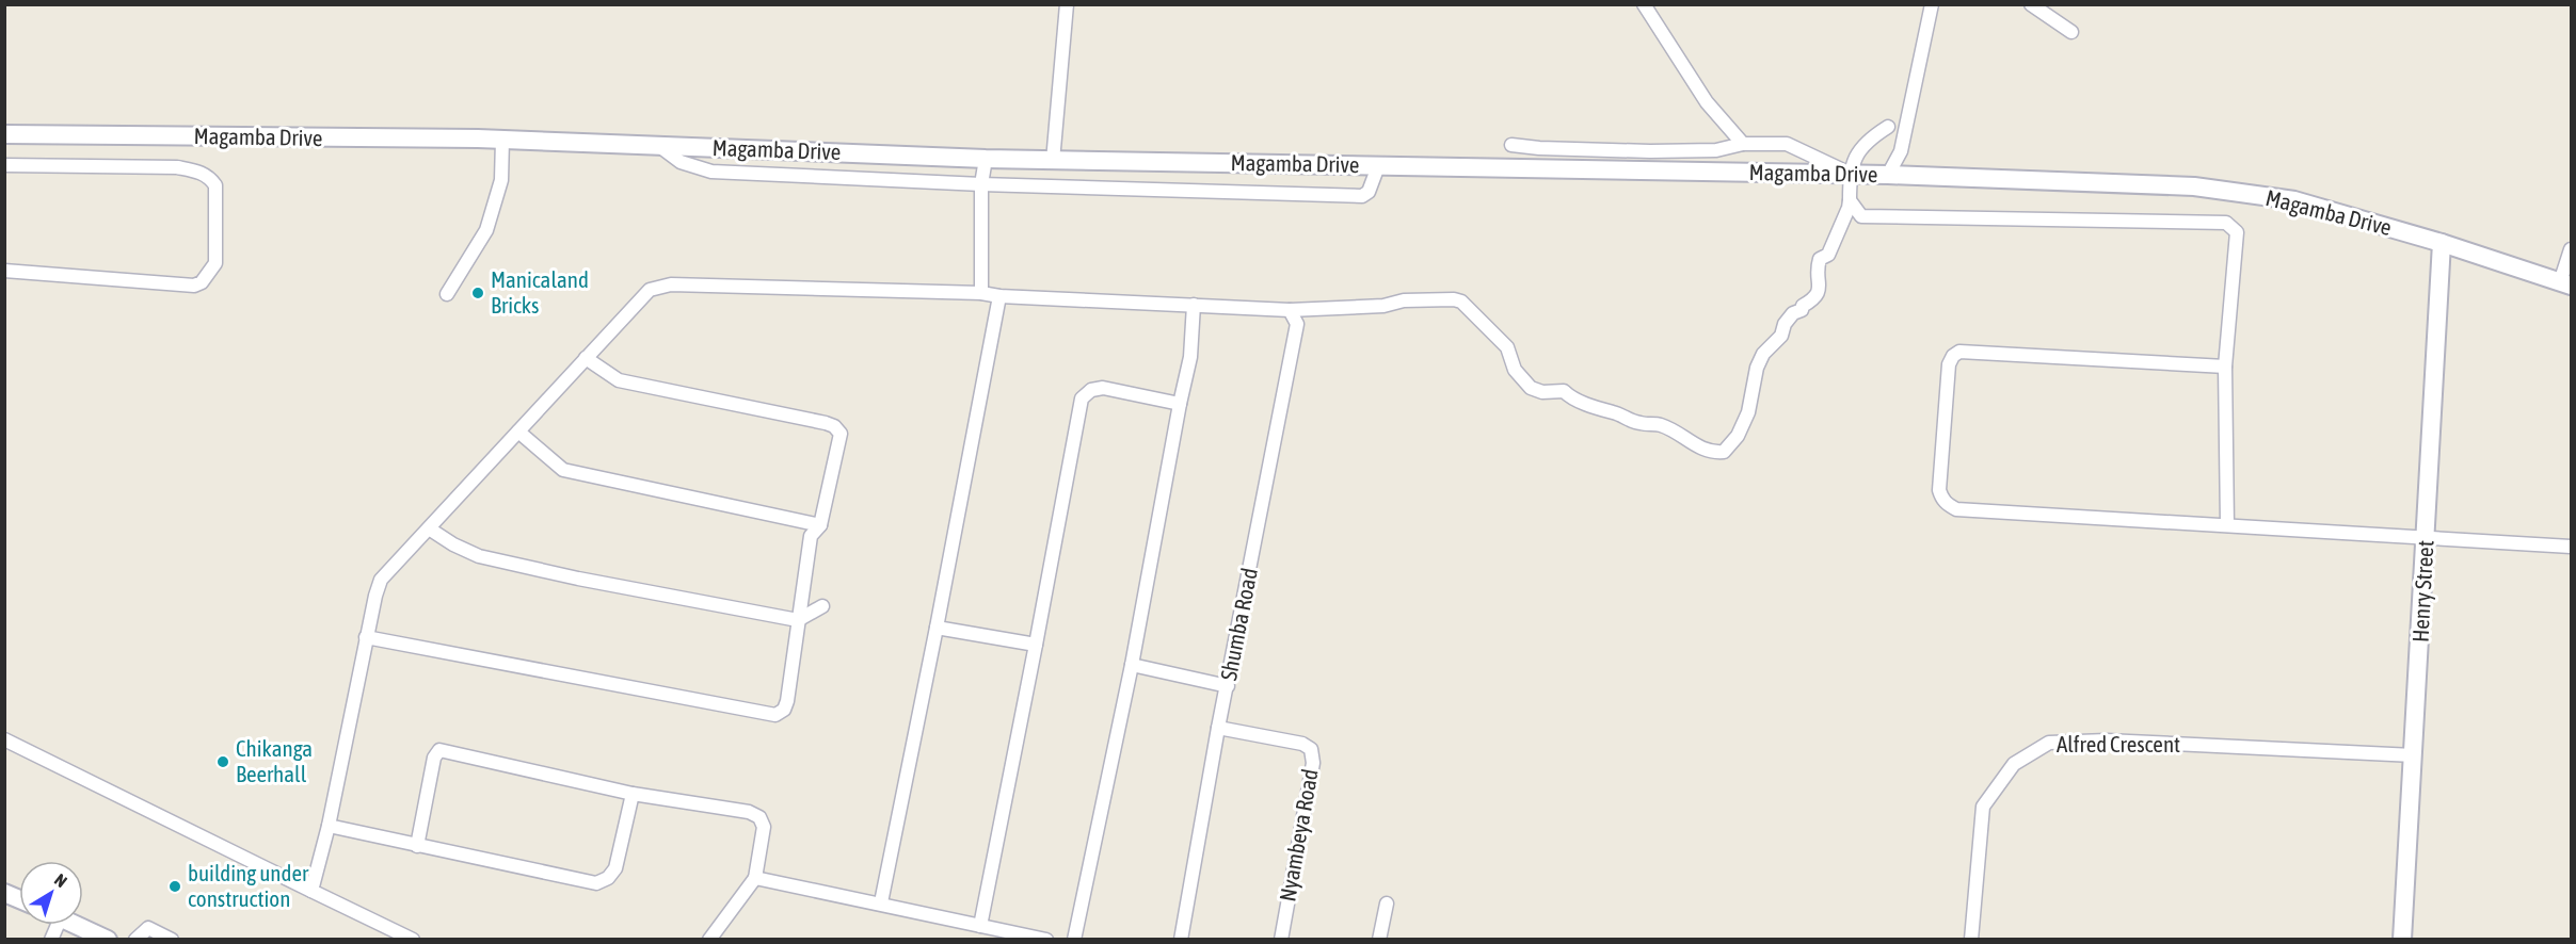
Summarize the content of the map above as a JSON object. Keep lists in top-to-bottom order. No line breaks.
{"streets":{"street":["Magamba Drive","Henry Street","Shumba Road","Alfred Crescent","Nyambeya Road"]},"crossings":[["Magamba Drive","Henry Street"],["Henry Street","Alfred Crescent"],["Shumba Road","Nyambeya Road"]],"places":["Manicaland Bricks","Chikanga Beerhall","building under construction"],"north":"top right"}
